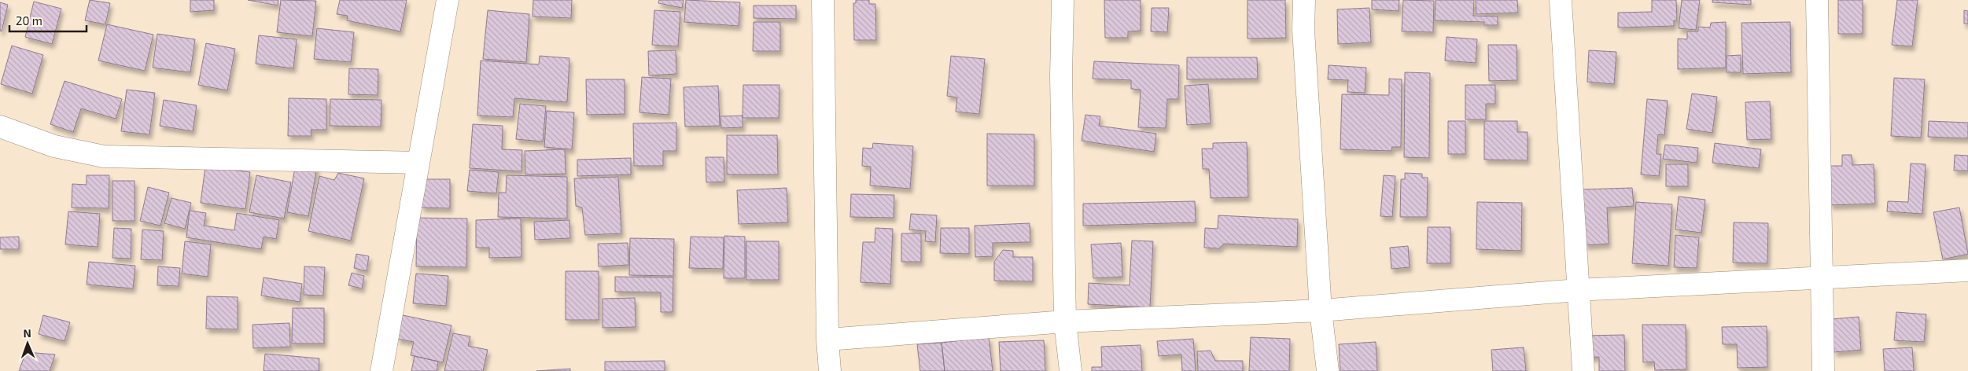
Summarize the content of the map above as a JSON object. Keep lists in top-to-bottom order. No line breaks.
{"scale_bar":"20 m","north":"top"}
